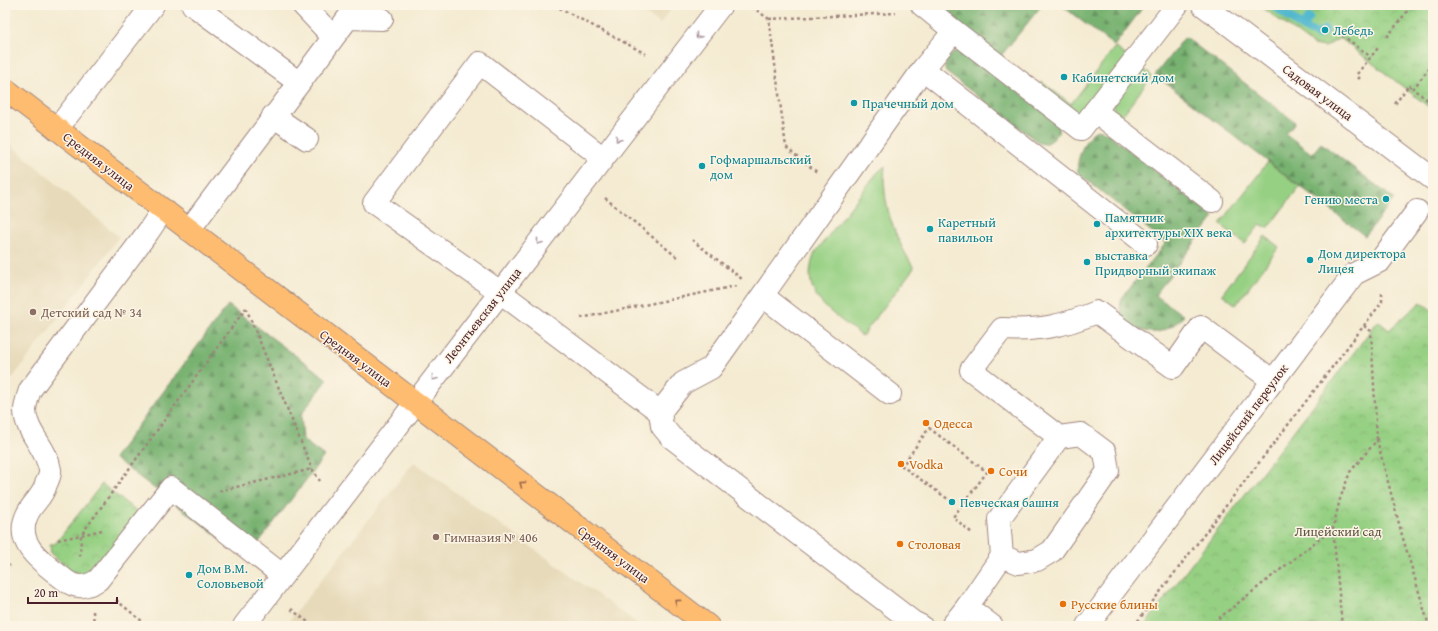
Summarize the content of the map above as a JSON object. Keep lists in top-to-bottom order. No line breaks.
{"streets":{"main road":["Средняя улица"],"street":["Садовая улица","Леонтьевская улица","Лицейский переулок"]},"crossings":[["Средняя улица","Леонтьевская улица"]],"one_way":["Средняя улица","Леонтьевская улица"],"parks":["Лицейский сад"],"places":["Лебедь","Кабинетский дом","Прачечный дом","Гофмаршальский дом","Гению места","Памятник архитектуры XIX века","Каретный павильон","Дом директора Лицея","выставка Придворный экипаж","Детский сад № 34","Одесса","Vodka","Сочи","Певческая башня","Гимназия № 406","Столовая","Дом В.М. Соловьевой","Русские блины"],"scale_bar":"20 m"}
